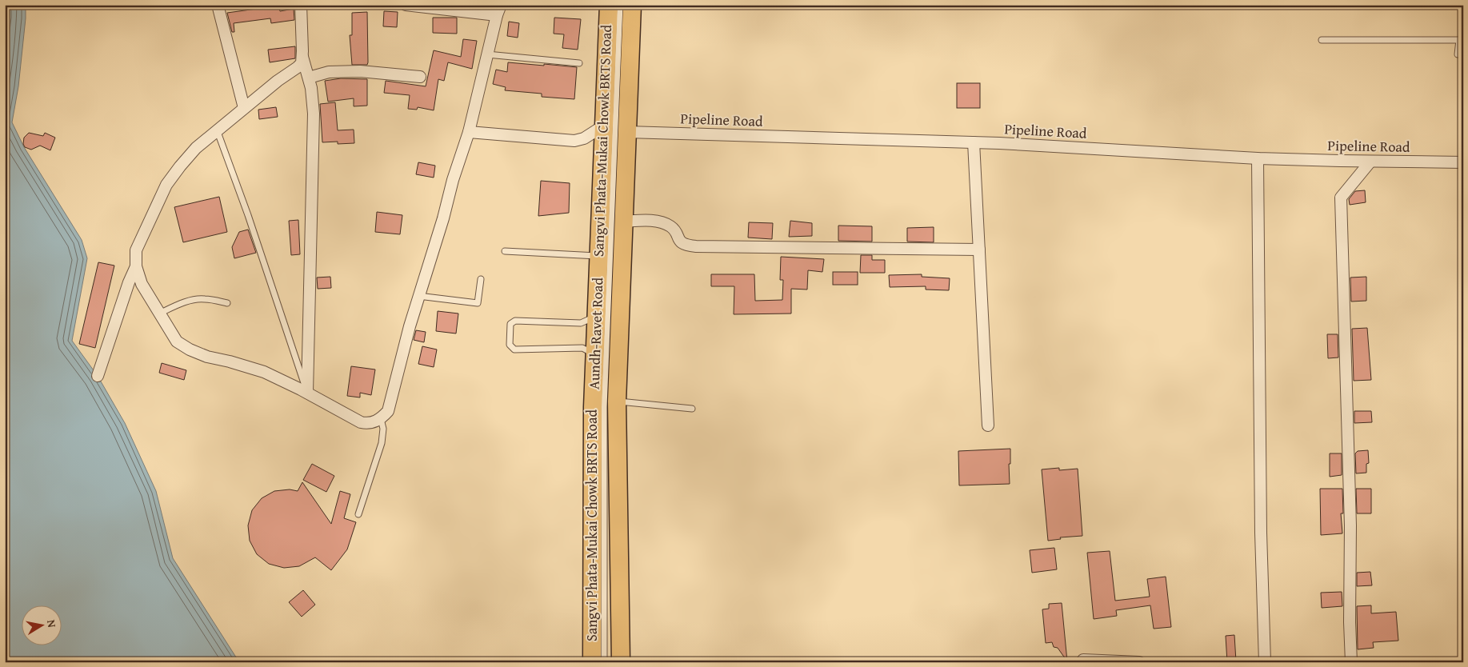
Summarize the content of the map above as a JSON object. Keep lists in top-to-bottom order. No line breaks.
{"streets":{"main road":["Aundh-Ravet Road"],"street":["Pipeline Road"],"lane":["Sangvi Phata-Mukai Chowk BRTS Road"]},"crossings":[["Pipeline Road","Aundh-Ravet Road"]],"north":"right"}
